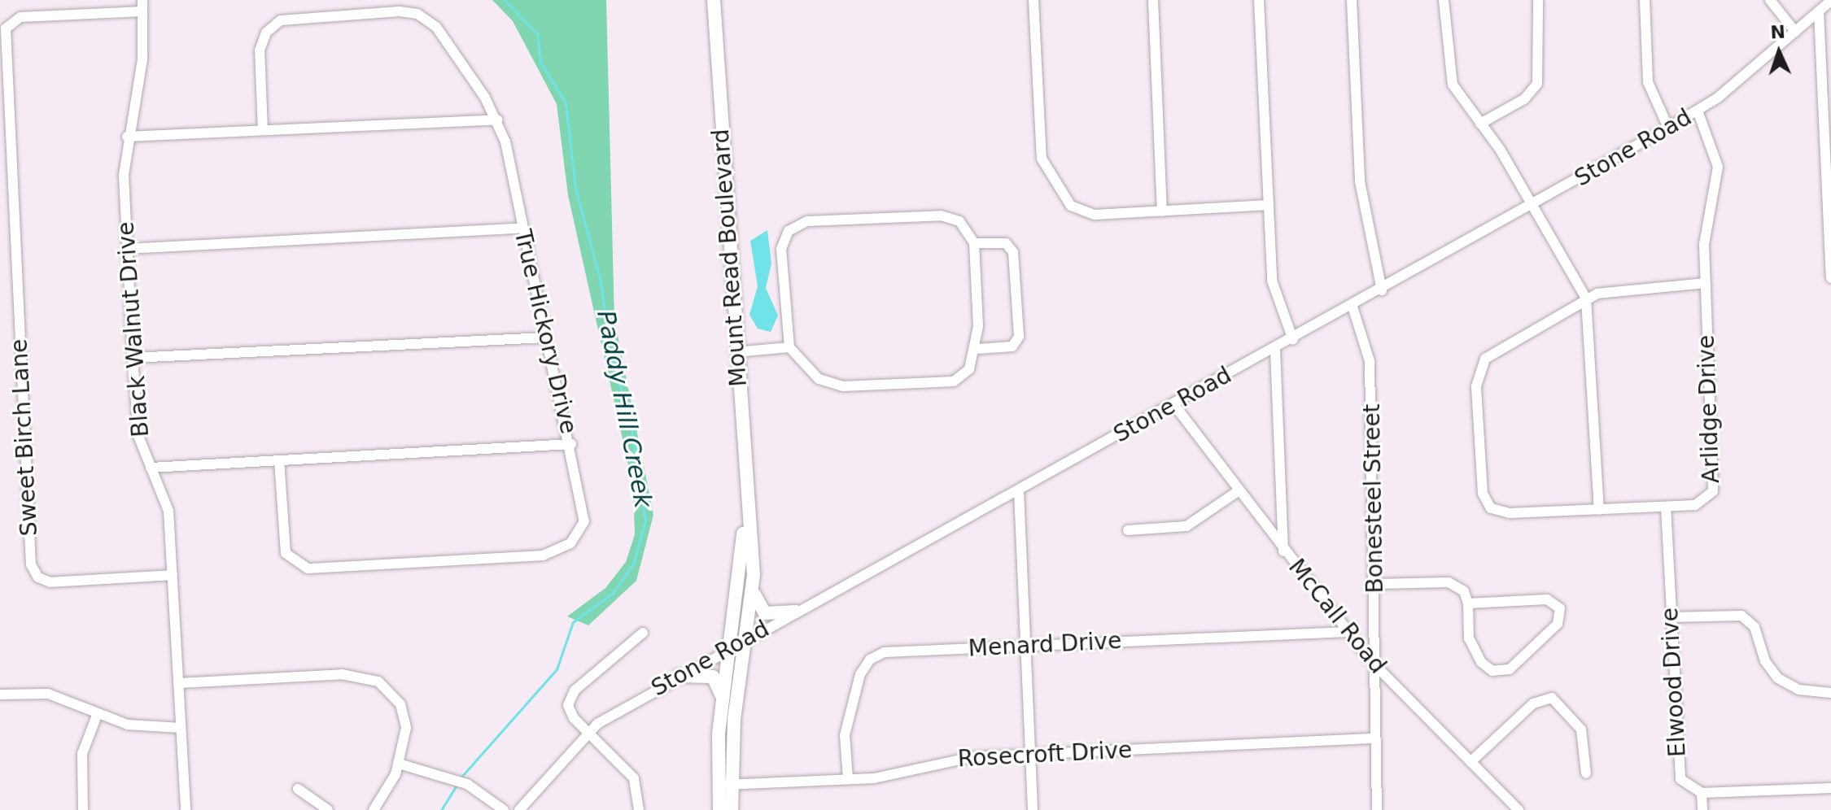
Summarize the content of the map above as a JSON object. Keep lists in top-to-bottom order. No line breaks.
{"streets":{"main road":["Mount Read Boulevard"],"street":["Stone Road","Black Walnut Drive","True Hickory Drive","Arlidge Drive","Sweet Birch Lane","Bonesteel Street","McCall Road","Menard Drive","Elwood Drive","Rosecroft Drive"]},"crossings":[["Stone Road","Mount Read Boulevard"],["Stone Road","Arlidge Drive"],["Stone Road","Bonesteel Street"],["Stone Road","McCall Road"],["Mount Read Boulevard","Rosecroft Drive"],["Black Walnut Drive","Sweet Birch Lane"],["Arlidge Drive","Elwood Drive"],["Bonesteel Street","McCall Road"],["Bonesteel Street","Rosecroft Drive"],["McCall Road","Menard Drive"],["Menard Drive","Rosecroft Drive"]],"water":["Paddy Hill Creek"],"north":"top"}
